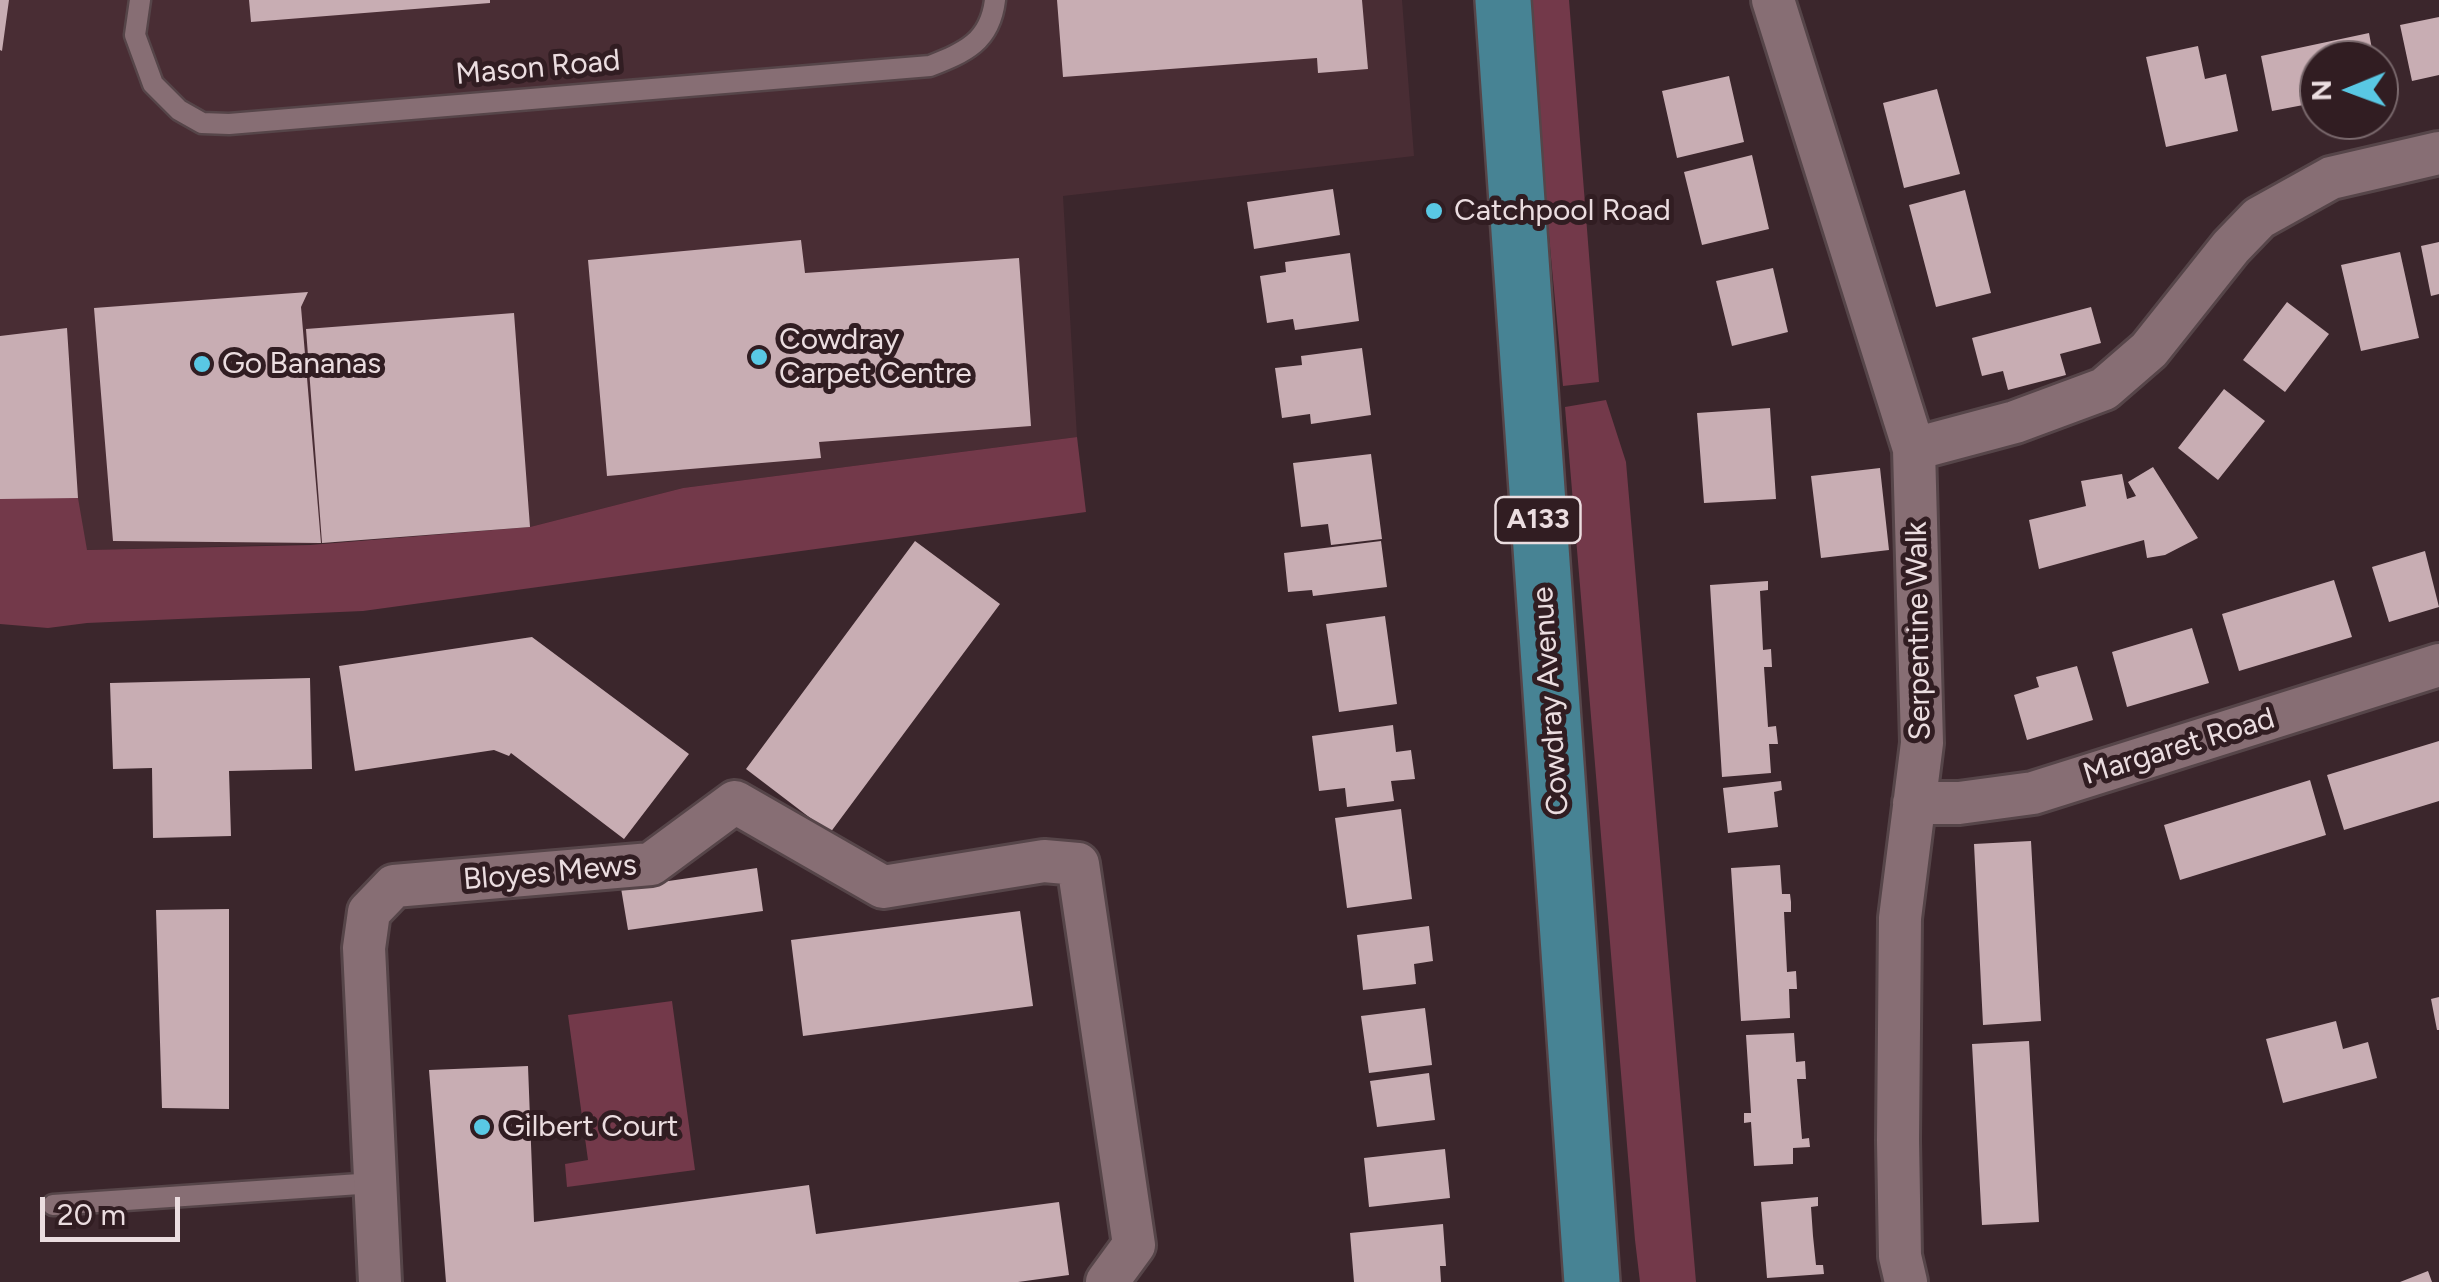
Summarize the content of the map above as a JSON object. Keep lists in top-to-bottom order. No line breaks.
{"streets":{"main road":["A133","Cowdray Avenue"],"street":["Serpentine Walk","Margaret Road","Bloyes Mews"],"lane":["Mason Road"]},"crossings":[["Serpentine Walk","Margaret Road"]],"places":["Catchpool Road","Cowdray Carpet Centre","Go Bananas","Gilbert Court"],"scale_bar":"20 m","north":"left"}
